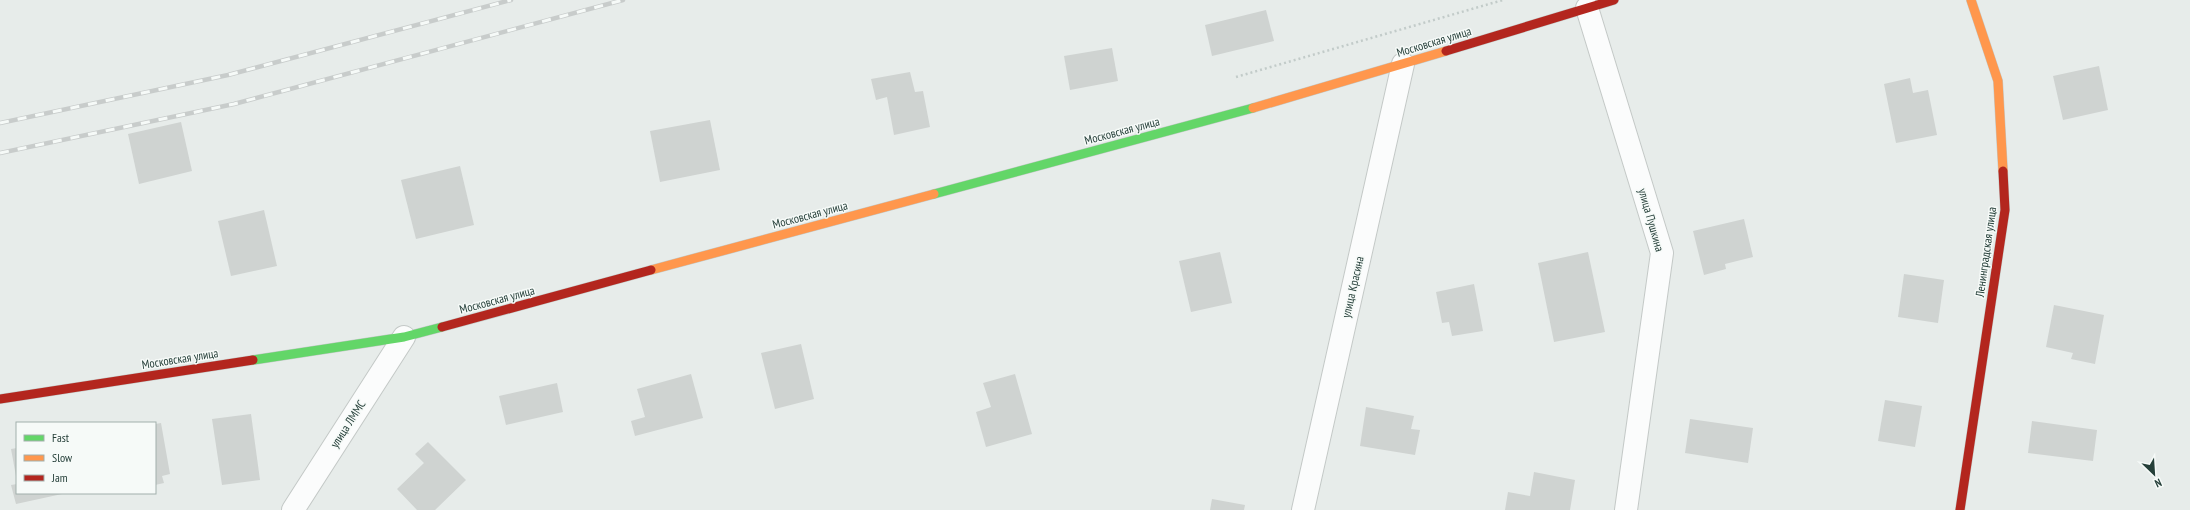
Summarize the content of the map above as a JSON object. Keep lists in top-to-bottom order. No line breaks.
{"streets":{"street":["Московская улица","улица Пушкина","Ленинградская улица","улица Красина","улица ЛММС"]},"crossings":[["Московская улица","улица Пушкина"],["Московская улица","улица Красина"],["Московская улица","улица ЛММС"]],"legend":["Fast","Slow","Jam"],"north":"bottom right"}
